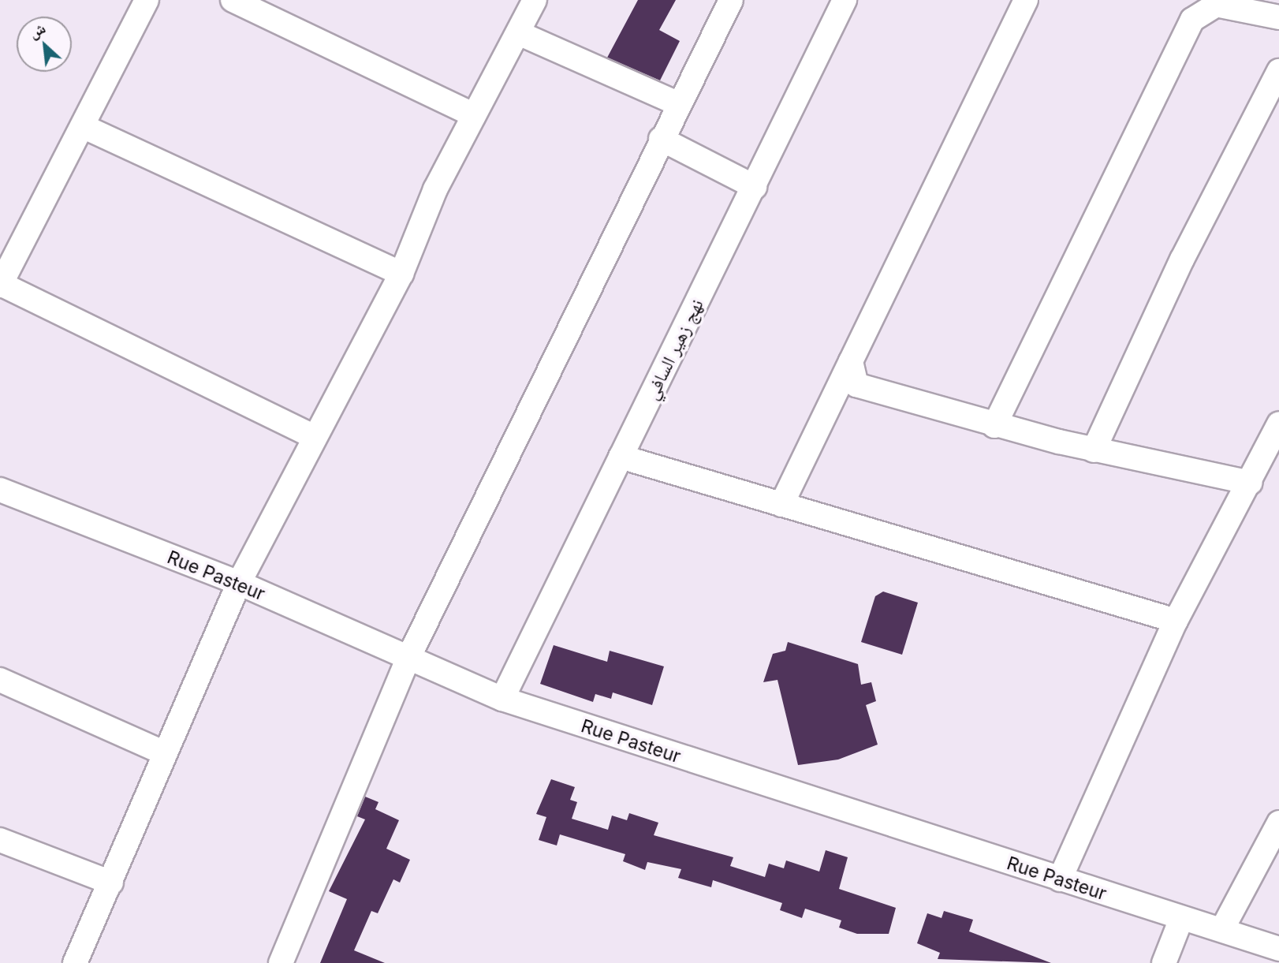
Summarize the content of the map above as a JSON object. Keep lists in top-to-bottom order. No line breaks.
{"streets":{"street":["نهج زهير السافي","Rue Pasteur"]},"crossings":[["نهج زهير السافي","Rue Pasteur"]],"north":"top left"}
